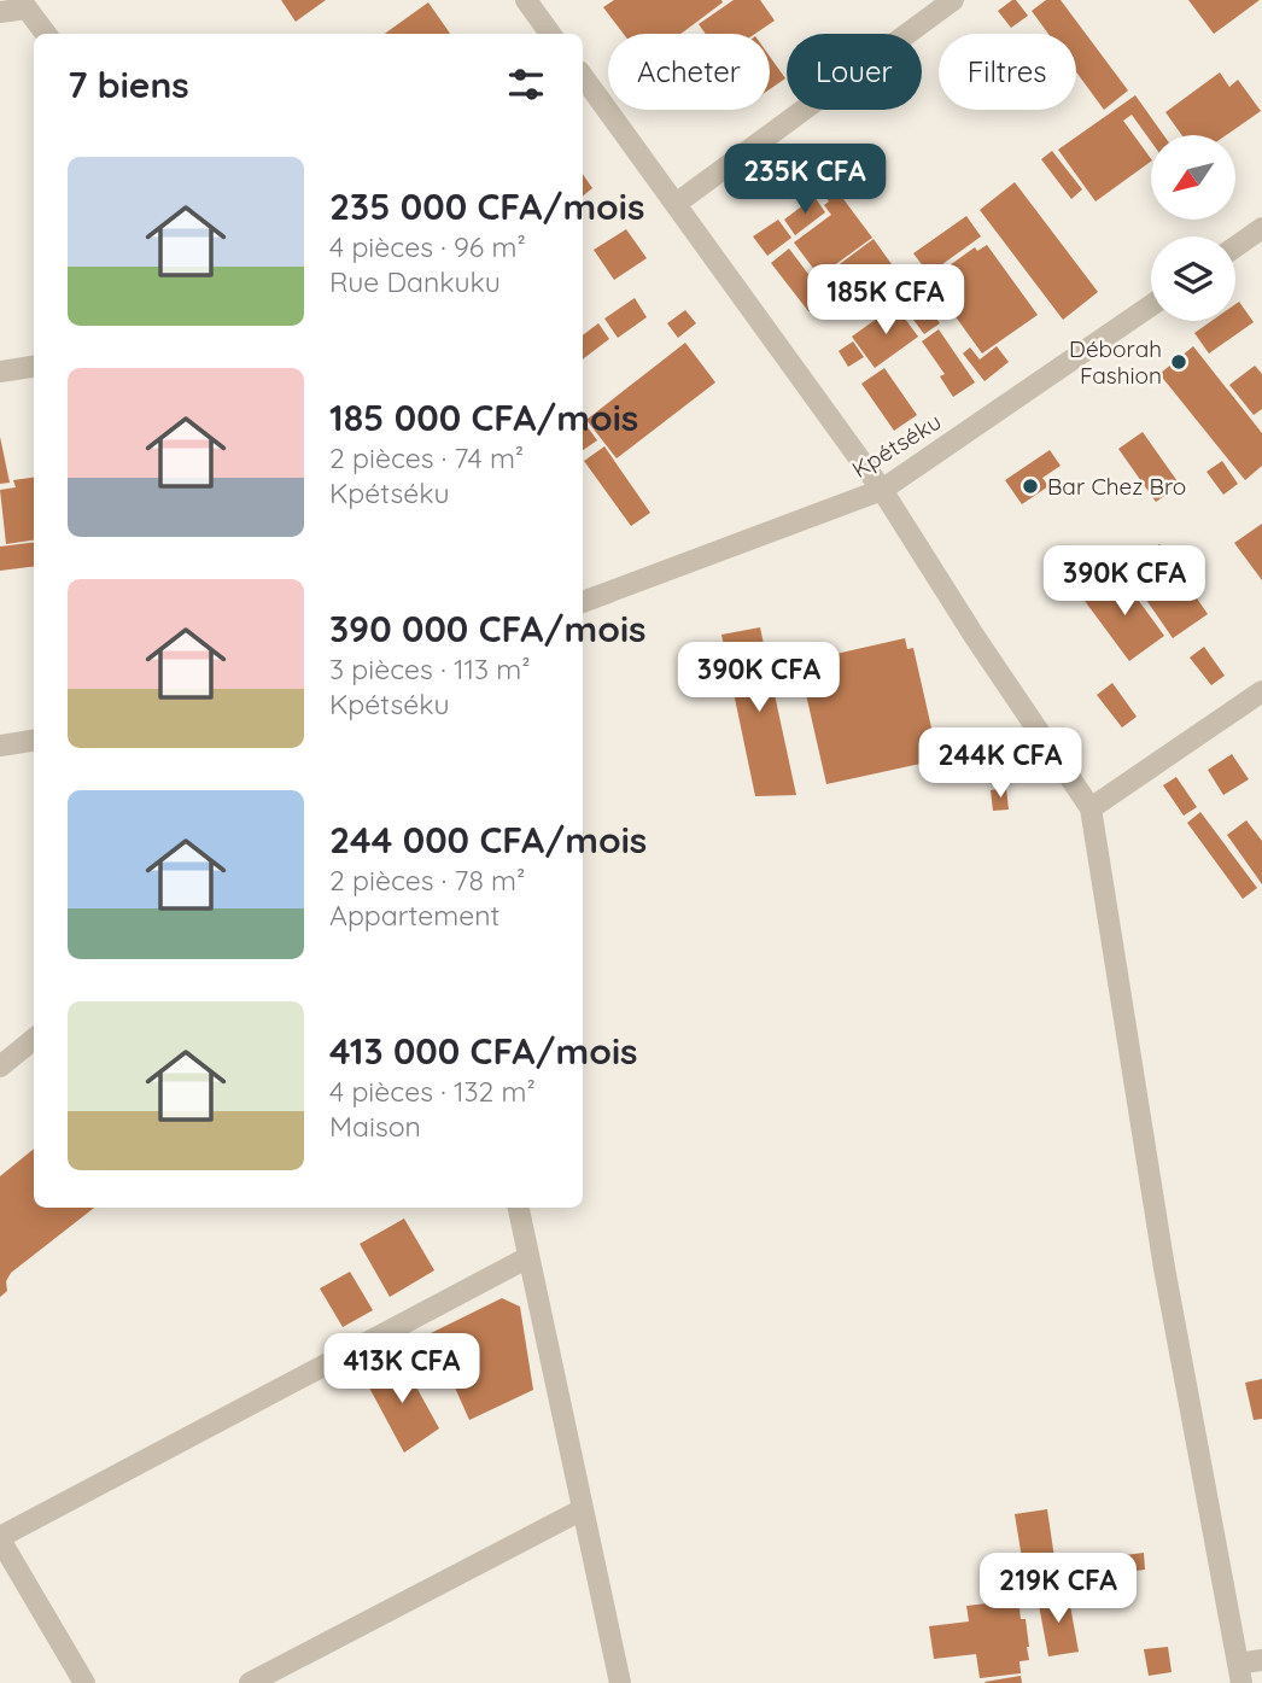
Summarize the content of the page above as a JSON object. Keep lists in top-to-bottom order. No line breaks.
{"streets":{"street":["Kpétséku"]},"places":["Déborah Fashion","Bar Chez Bro"],"north":"bottom left","page":{"chip":["Acheter","Louer","Filtres"],"heading":"7 biens","list":[{"name":"235 000 CFA/mois","note":"4 pièces · 96 m² · Rue Dankuku"},{"name":"185 000 CFA/mois","note":"2 pièces · 74 m² · Kpétséku"},{"name":"390 000 CFA/mois","note":"3 pièces · 113 m² · Kpétséku"},{"name":"244 000 CFA/mois","note":"2 pièces · 78 m² · Appartement"},{"name":"413 000 CFA/mois","note":"4 pièces · 132 m² · Maison"}],"price":["235K CFA","185K CFA","390K CFA","390K CFA","244K CFA","413K CFA","219K CFA"]}}
